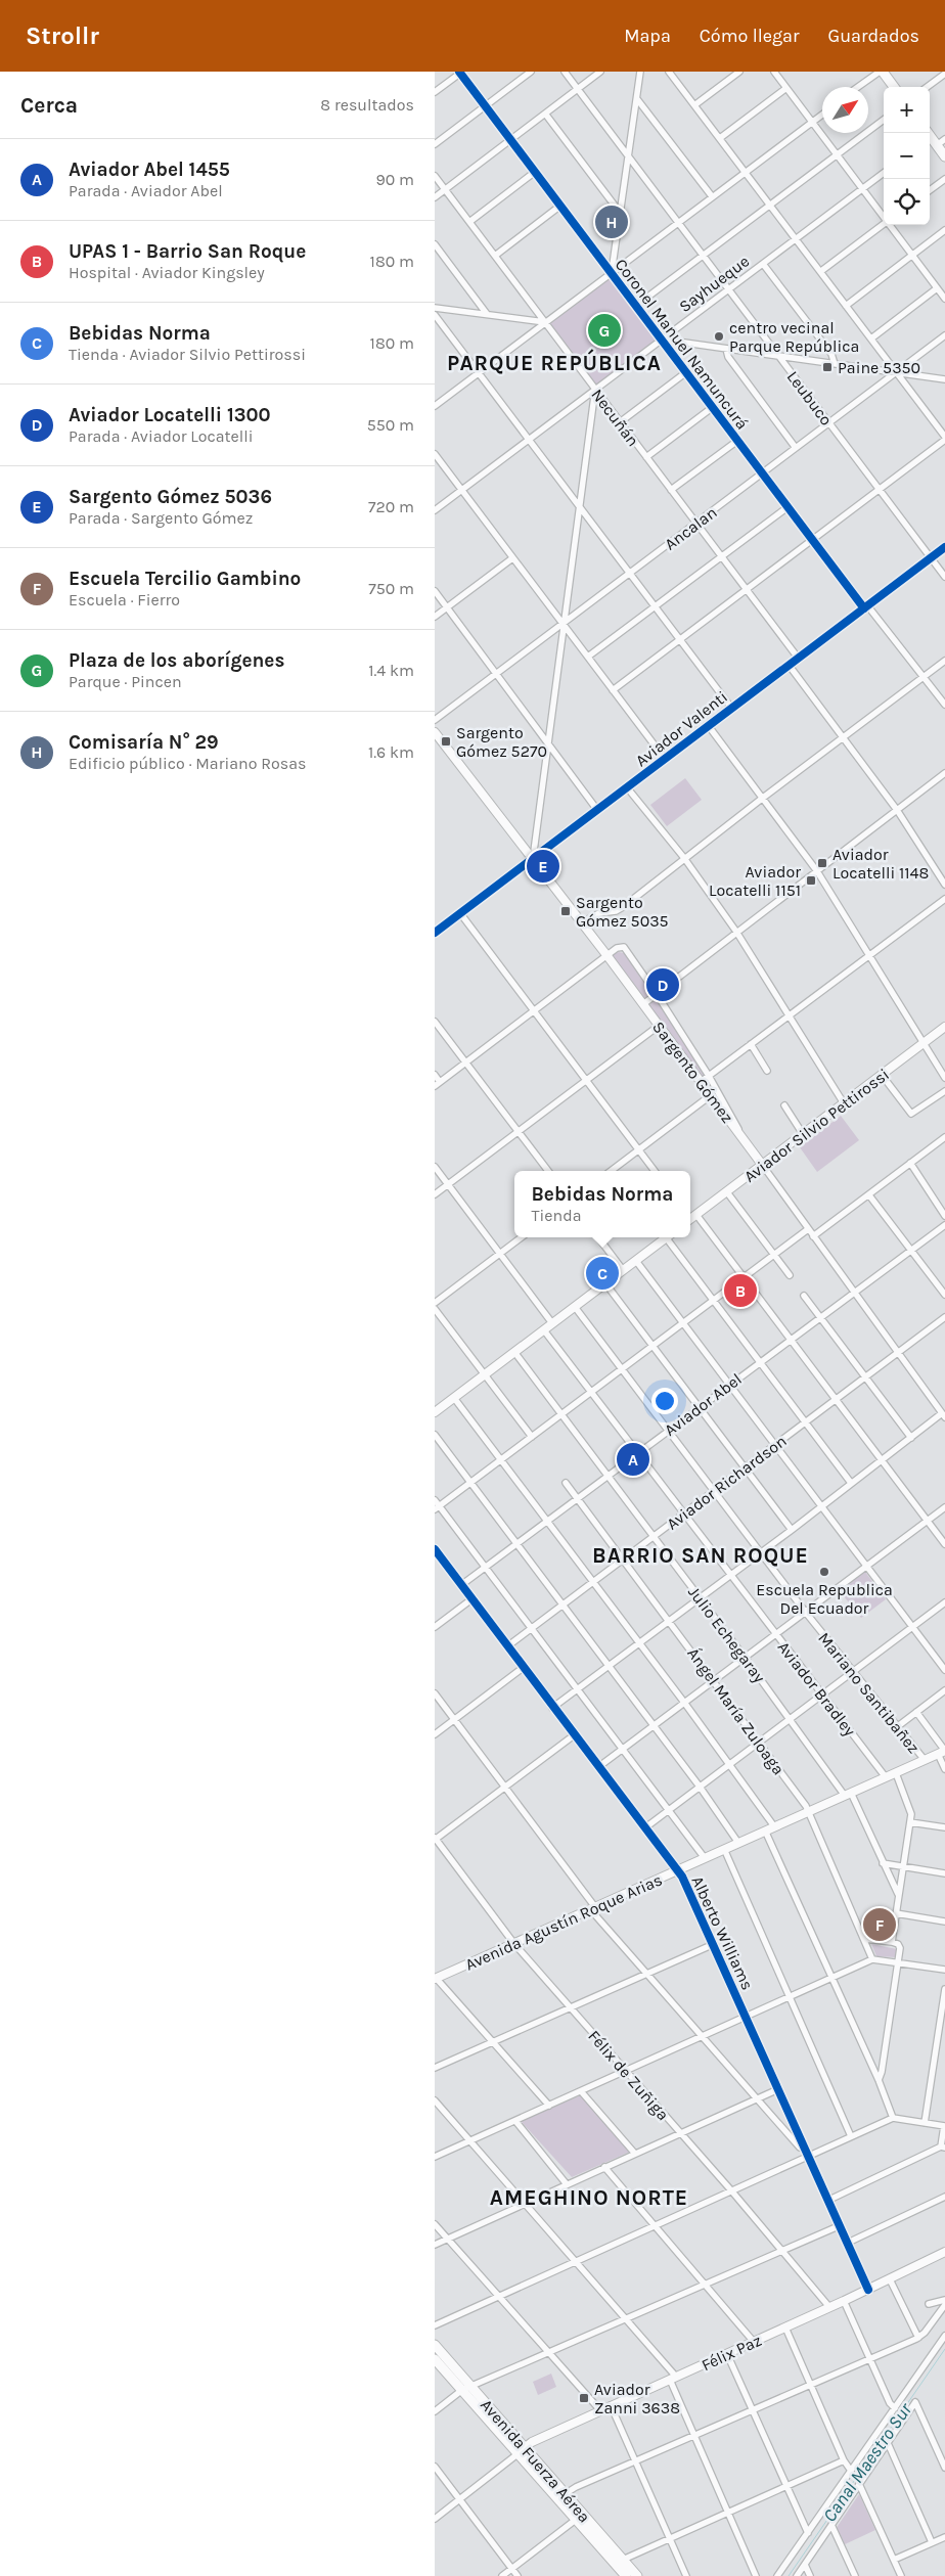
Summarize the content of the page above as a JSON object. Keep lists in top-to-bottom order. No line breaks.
{"streets":{"main road":["Sargento Gómez","Aviador Silvio Pettirossi","Avenida Agustín Roque Arias","Félix Paz","Avenida Fuerza Aérea"],"street":["Sayhueque","Coronel Manuel Namuncurá","Leubuco","Necuñán","Ancalan","Aviador Valenti","Aviador Abel","Aviador Richardson","Julio Echegaray","Aviador Bradley","Mariano Santibañez","Ángel María Zuloaga","Alberto Williams","Félix de Zuñiga"]},"crossings":[["Sayhueque","Coronel Manuel Namuncurá"],["Sayhueque","Leubuco"],["Sayhueque","Necuñán"],["Coronel Manuel Namuncurá","Ancalan"],["Coronel Manuel Namuncurá","Aviador Valenti"],["Leubuco","Ancalan"],["Leubuco","Aviador Valenti"],["Necuñán","Ancalan"],["Necuñán","Aviador Valenti"],["Aviador Valenti","Sargento Gómez"],["Sargento Gómez","Aviador Silvio Pettirossi"],["Sargento Gómez","Aviador Abel"],["Sargento Gómez","Aviador Richardson"],["Aviador Abel","Julio Echegaray"],["Aviador Abel","Aviador Bradley"],["Aviador Abel","Mariano Santibañez"],["Aviador Abel","Ángel María Zuloaga"],["Aviador Abel","Alberto Williams"],["Aviador Richardson","Julio Echegaray"],["Aviador Richardson","Aviador Bradley"],["Aviador Richardson","Mariano Santibañez"],["Aviador Richardson","Ángel María Zuloaga"],["Aviador Richardson","Alberto Williams"],["Julio Echegaray","Avenida Agustín Roque Arias"],["Aviador Bradley","Avenida Agustín Roque Arias"],["Mariano Santibañez","Avenida Agustín Roque Arias"],["Ángel María Zuloaga","Avenida Agustín Roque Arias"],["Avenida Agustín Roque Arias","Alberto Williams"],["Avenida Agustín Roque Arias","Félix de Zuñiga"],["Alberto Williams","Félix Paz"],["Félix de Zuñiga","Félix Paz"],["Félix Paz","Avenida Fuerza Aérea"]],"districts":["PARQUE REPÚBLICA","BARRIO SAN ROQUE","AMEGHINO NORTE"],"water":["Canal Maestro Sur"],"places":{"other":["centro vecinal Parque República","Escuela Republica Del Ecuador"],"transit":["Paine 5350","Sargento Gómez 5270","Aviador Locatelli 1148","Aviador Locatelli 1151","Sargento Gómez 5035","Aviador Zanni 3638"]},"north":"top right","page":{"header":"Strollr","nav":["Mapa","Cómo llegar","Guardados"],"heading":["Cerca","8 resultados"],"map_buttons":["+","−"],"list":[{"mark":"A","name":"Aviador Abel 1455","note":"Parada · Aviador Abel","value":"90 m"},{"mark":"B","name":"UPAS 1 - Barrio San Roque","note":"Hospital · Aviador Kingsley","value":"180 m"},{"mark":"C","name":"Bebidas Norma","note":"Tienda · Aviador Silvio Pettirossi","value":"180 m"},{"mark":"D","name":"Aviador Locatelli 1300","note":"Parada · Aviador Locatelli","value":"550 m"},{"mark":"E","name":"Sargento Gómez 5036","note":"Parada · Sargento Gómez","value":"720 m"},{"mark":"F","name":"Escuela Tercilio Gambino","note":"Escuela · Fierro","value":"750 m"},{"mark":"G","name":"Plaza de los aborígenes","note":"Parque · Pincen","value":"1.4 km"},{"mark":"H","name":"Comisaría N° 29","note":"Edificio público · Mariano Rosas","value":"1.6 km"}],"pins":["H","G","E","D","C","B","A","F"],"popup":["Bebidas Norma","Tienda"]}}
